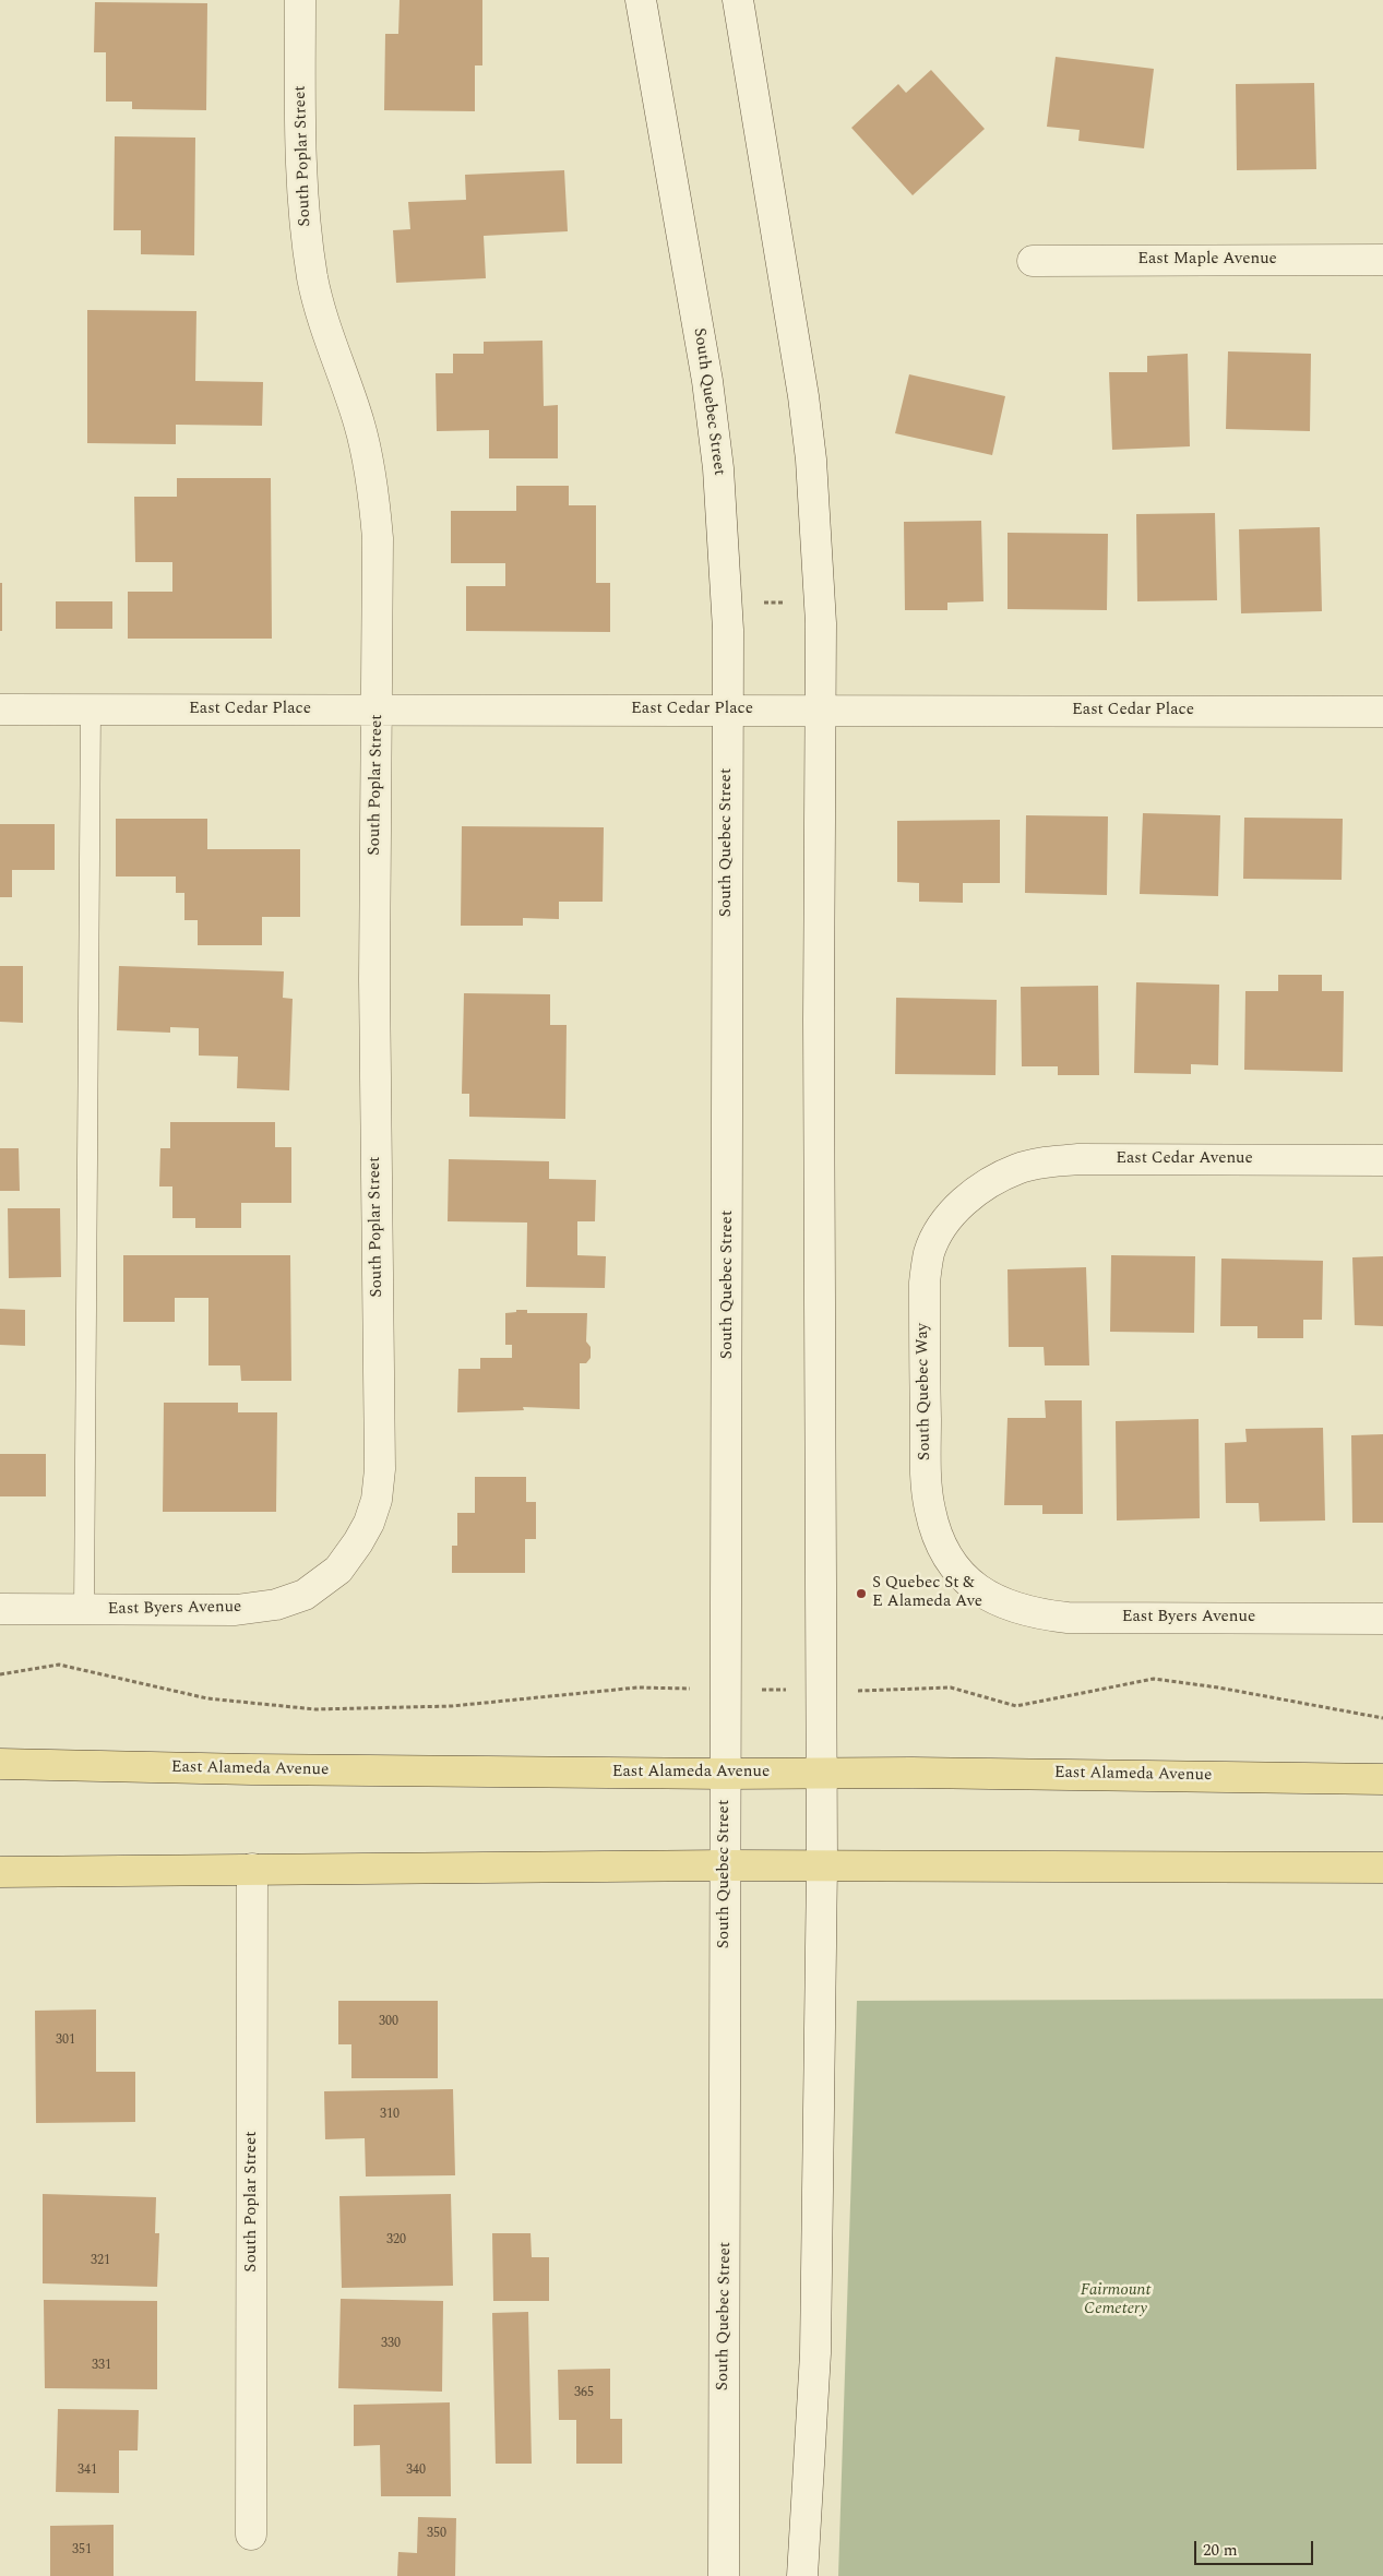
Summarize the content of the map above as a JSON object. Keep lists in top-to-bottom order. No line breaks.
{"streets":{"main road":["East Alameda Avenue"],"street":["South Poplar Street","East Maple Avenue","South Quebec Street","East Cedar Place","East Cedar Avenue","South Quebec Way","East Byers Avenue"]},"crossings":[["South Poplar Street","East Cedar Place"],["South Poplar Street","East Byers Avenue"],["South Quebec Street","East Cedar Place"],["South Quebec Street","East Alameda Avenue"],["East Cedar Avenue","South Quebec Way"],["South Quebec Way","East Byers Avenue"]],"parks":["Fairmount Cemetery"],"places":["S Quebec St & E Alameda Ave"],"house_numbers":["300","301","310","320","321","330","331","365","341","340","350","351"],"scale_bar":"20 m"}
